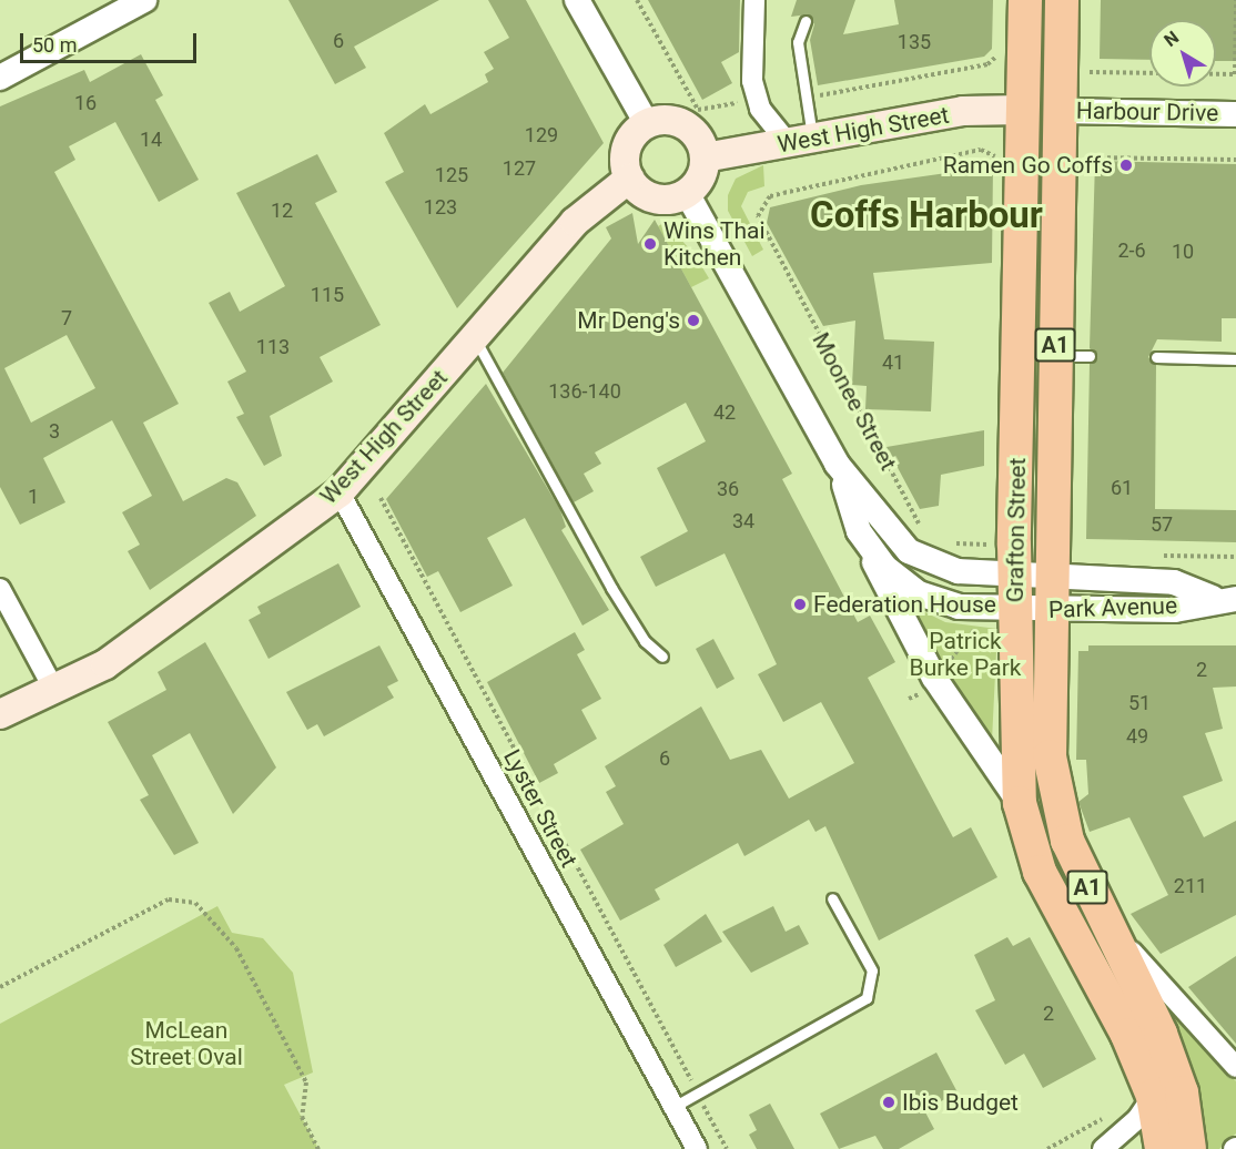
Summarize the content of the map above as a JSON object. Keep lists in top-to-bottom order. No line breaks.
{"streets":{"highway":["A1","Grafton Street"],"main road":["West High Street"],"street":["Harbour Drive","Moonee Street","Park Avenue","Lyster Street"]},"crossings":[["Harbour Drive","Grafton Street"],["West High Street","Moonee Street"],["West High Street","Grafton Street"],["West High Street","Lyster Street"],["Moonee Street","Park Avenue"],["Grafton Street","Park Avenue"]],"districts":["Coffs Harbour"],"parks":["Patrick Burke Park","McLean Street Oval"],"places":["Ramen Go Coffs","Wins Thai Kitchen","Mr Deng's","Federation House","Ibis Budget"],"house_numbers":["6","135","16","129","14","127","125","123","12","2-6","10","115","7","113","41","136-140","42","3","61","36","1","34","57","2","51","49","6","211","2"],"scale_bar":"50 m","north":"top left"}
